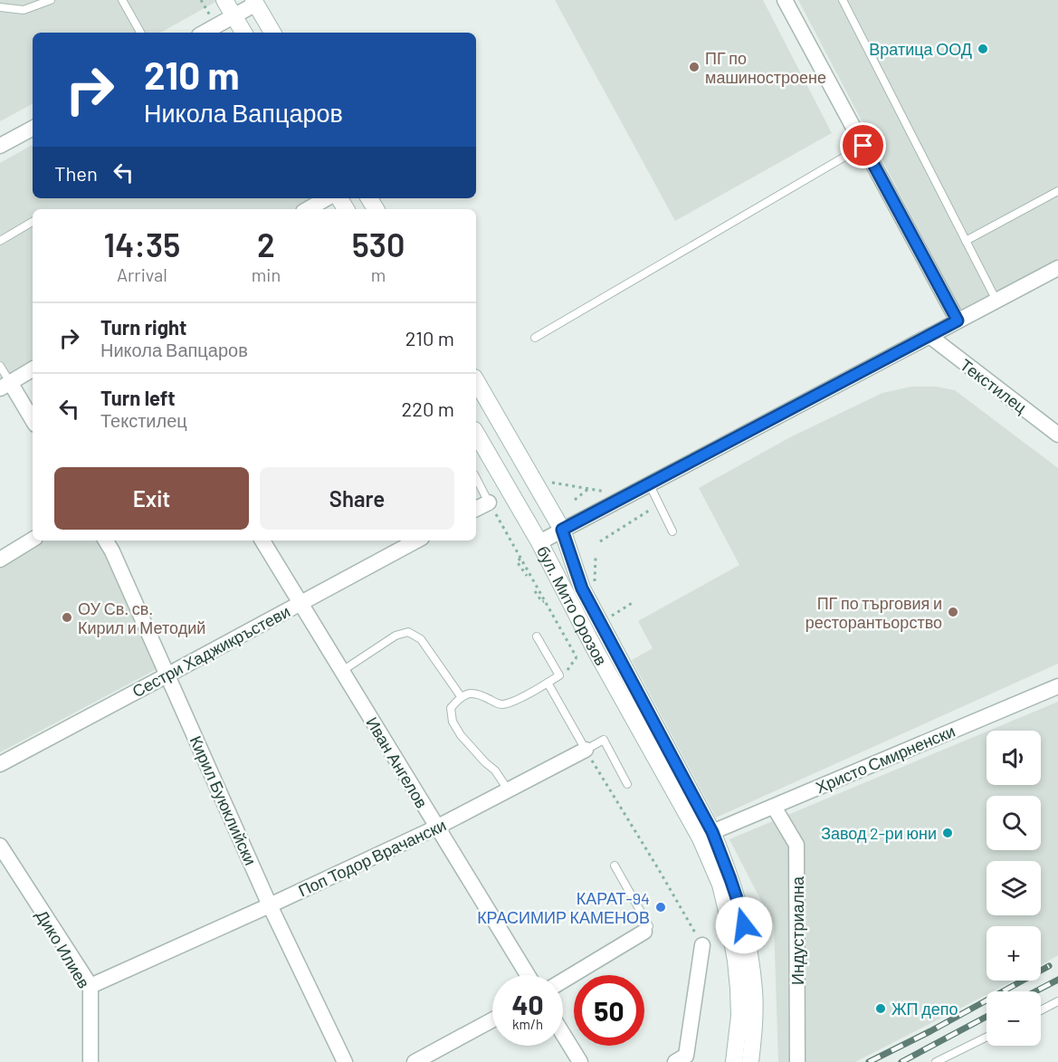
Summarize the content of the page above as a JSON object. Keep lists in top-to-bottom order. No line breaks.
{"streets":{"main road":["бул. Мито Орозов"],"street":["Текстилец","Сестри Хаджикръстеви","Христо Смирненски","Иван Ангелов","Кирил Буюклийски","Поп Тодор Врачански","Индустриална","Дико Илиев"]},"crossings":[["бул. Мито Орозов","Христо Смирненски"],["Сестри Хаджикръстеви","Иван Ангелов"],["Сестри Хаджикръстеви","Кирил Буюклийски"],["Христо Смирненски","Индустриална"],["Иван Ангелов","Поп Тодор Врачански"],["Кирил Буюклийски","Поп Тодор Врачански"],["Поп Тодор Врачански","Дико Илиев"]],"places":["Вратица ООД","ПГ по машиностроене","ПГ по търговия и ресторантьорство","ОУ Св. св. Кирил и Методий","Завод 2-ри юни","КАРАТ-94 КРАСИМИР КАМЕНОВ","ЖП депо"],"page":{"turn":["210 m","Никола Вапцаров"],"then":"Then","eta":["14:35","Arrival","2","min","530","m"],"list":[{"name":"Turn right","note":"Никола Вапцаров","value":"210 m"},{"name":"Turn left","note":"Текстилец","value":"220 m"}],"buttons":["Exit","Share"],"map_buttons":["+","−"],"speed":"40 km/h","limit":"50"}}
